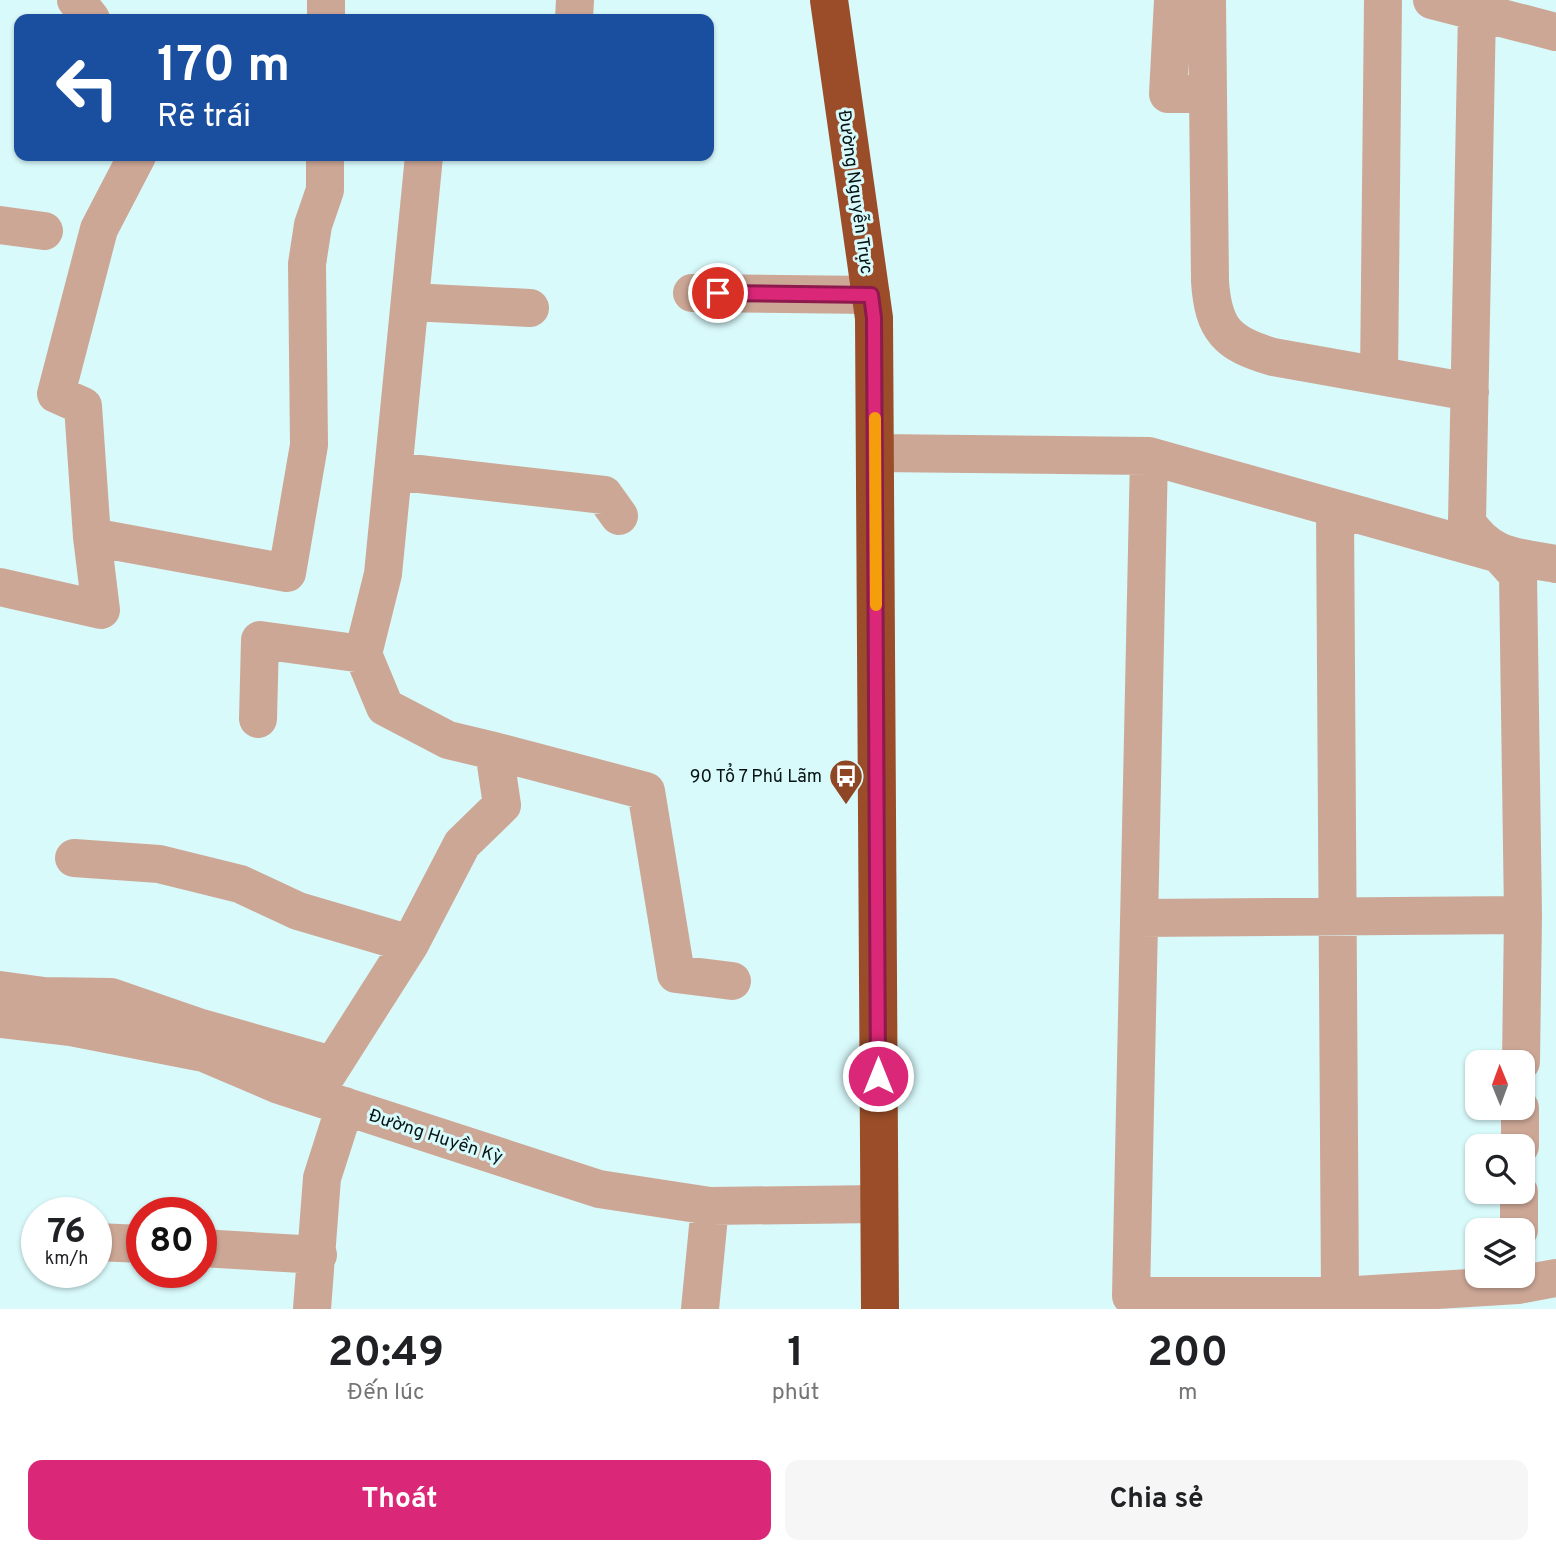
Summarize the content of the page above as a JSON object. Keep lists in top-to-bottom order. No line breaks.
{"streets":{"highway":["Đường Nguyễn Trực"],"street":["Đường Huyền Kỳ"]},"crossings":[["Đường Nguyễn Trực","Đường Huyền Kỳ"]],"places":{"bus stop":["90 Tổ 7 Phú Lãm"]},"north":"top","page":{"turn":["170 m","Rẽ trái"],"speed":"76 km/h","limit":"80","eta":["20:49","Đến lúc","1","phút","200","m"],"buttons":["Thoát","Chia sẻ"]}}
